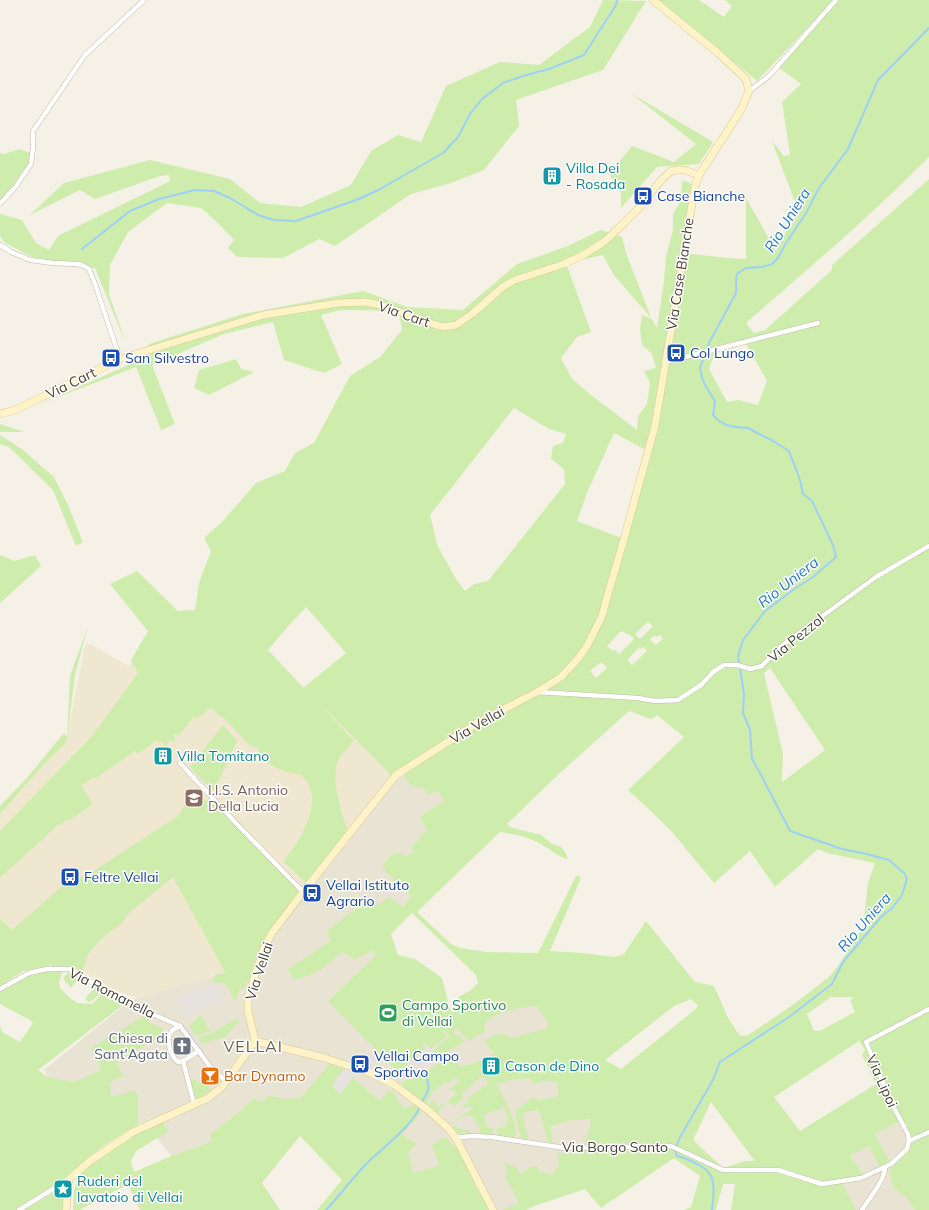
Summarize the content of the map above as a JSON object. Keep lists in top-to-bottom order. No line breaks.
{"streets":{"street":["Via Case Bianche","Via Cart","Via Pezzol","Via Vellai","Via Romanella","Via Lipoi","Via Borgo Santo"]},"crossings":[["Via Case Bianche","Via Cart"],["Via Case Bianche","Via Pezzol"],["Via Case Bianche","Via Vellai"],["Via Pezzol","Via Vellai"],["Via Lipoi","Via Borgo Santo"]],"districts":["VELLAI"],"water":["Rio Uniera"],"places":{"building":["Villa Dei - Rosada","Villa Tomitano","Cason de Dino"],"bus stop":["Case Bianche","Col Lungo","San Silvestro","Feltre Vellai","Vellai Istituto Agrario","Vellai Campo Sportivo"],"school or university":["I.I.S. Antonio Della Lucia"],"sports":["Campo Sportivo di Vellai"],"church":["Chiesa di Sant'Agata"],"bar":["Bar Dynamo"],"place":["Ruderi del lavatoio di Vellai"]}}
